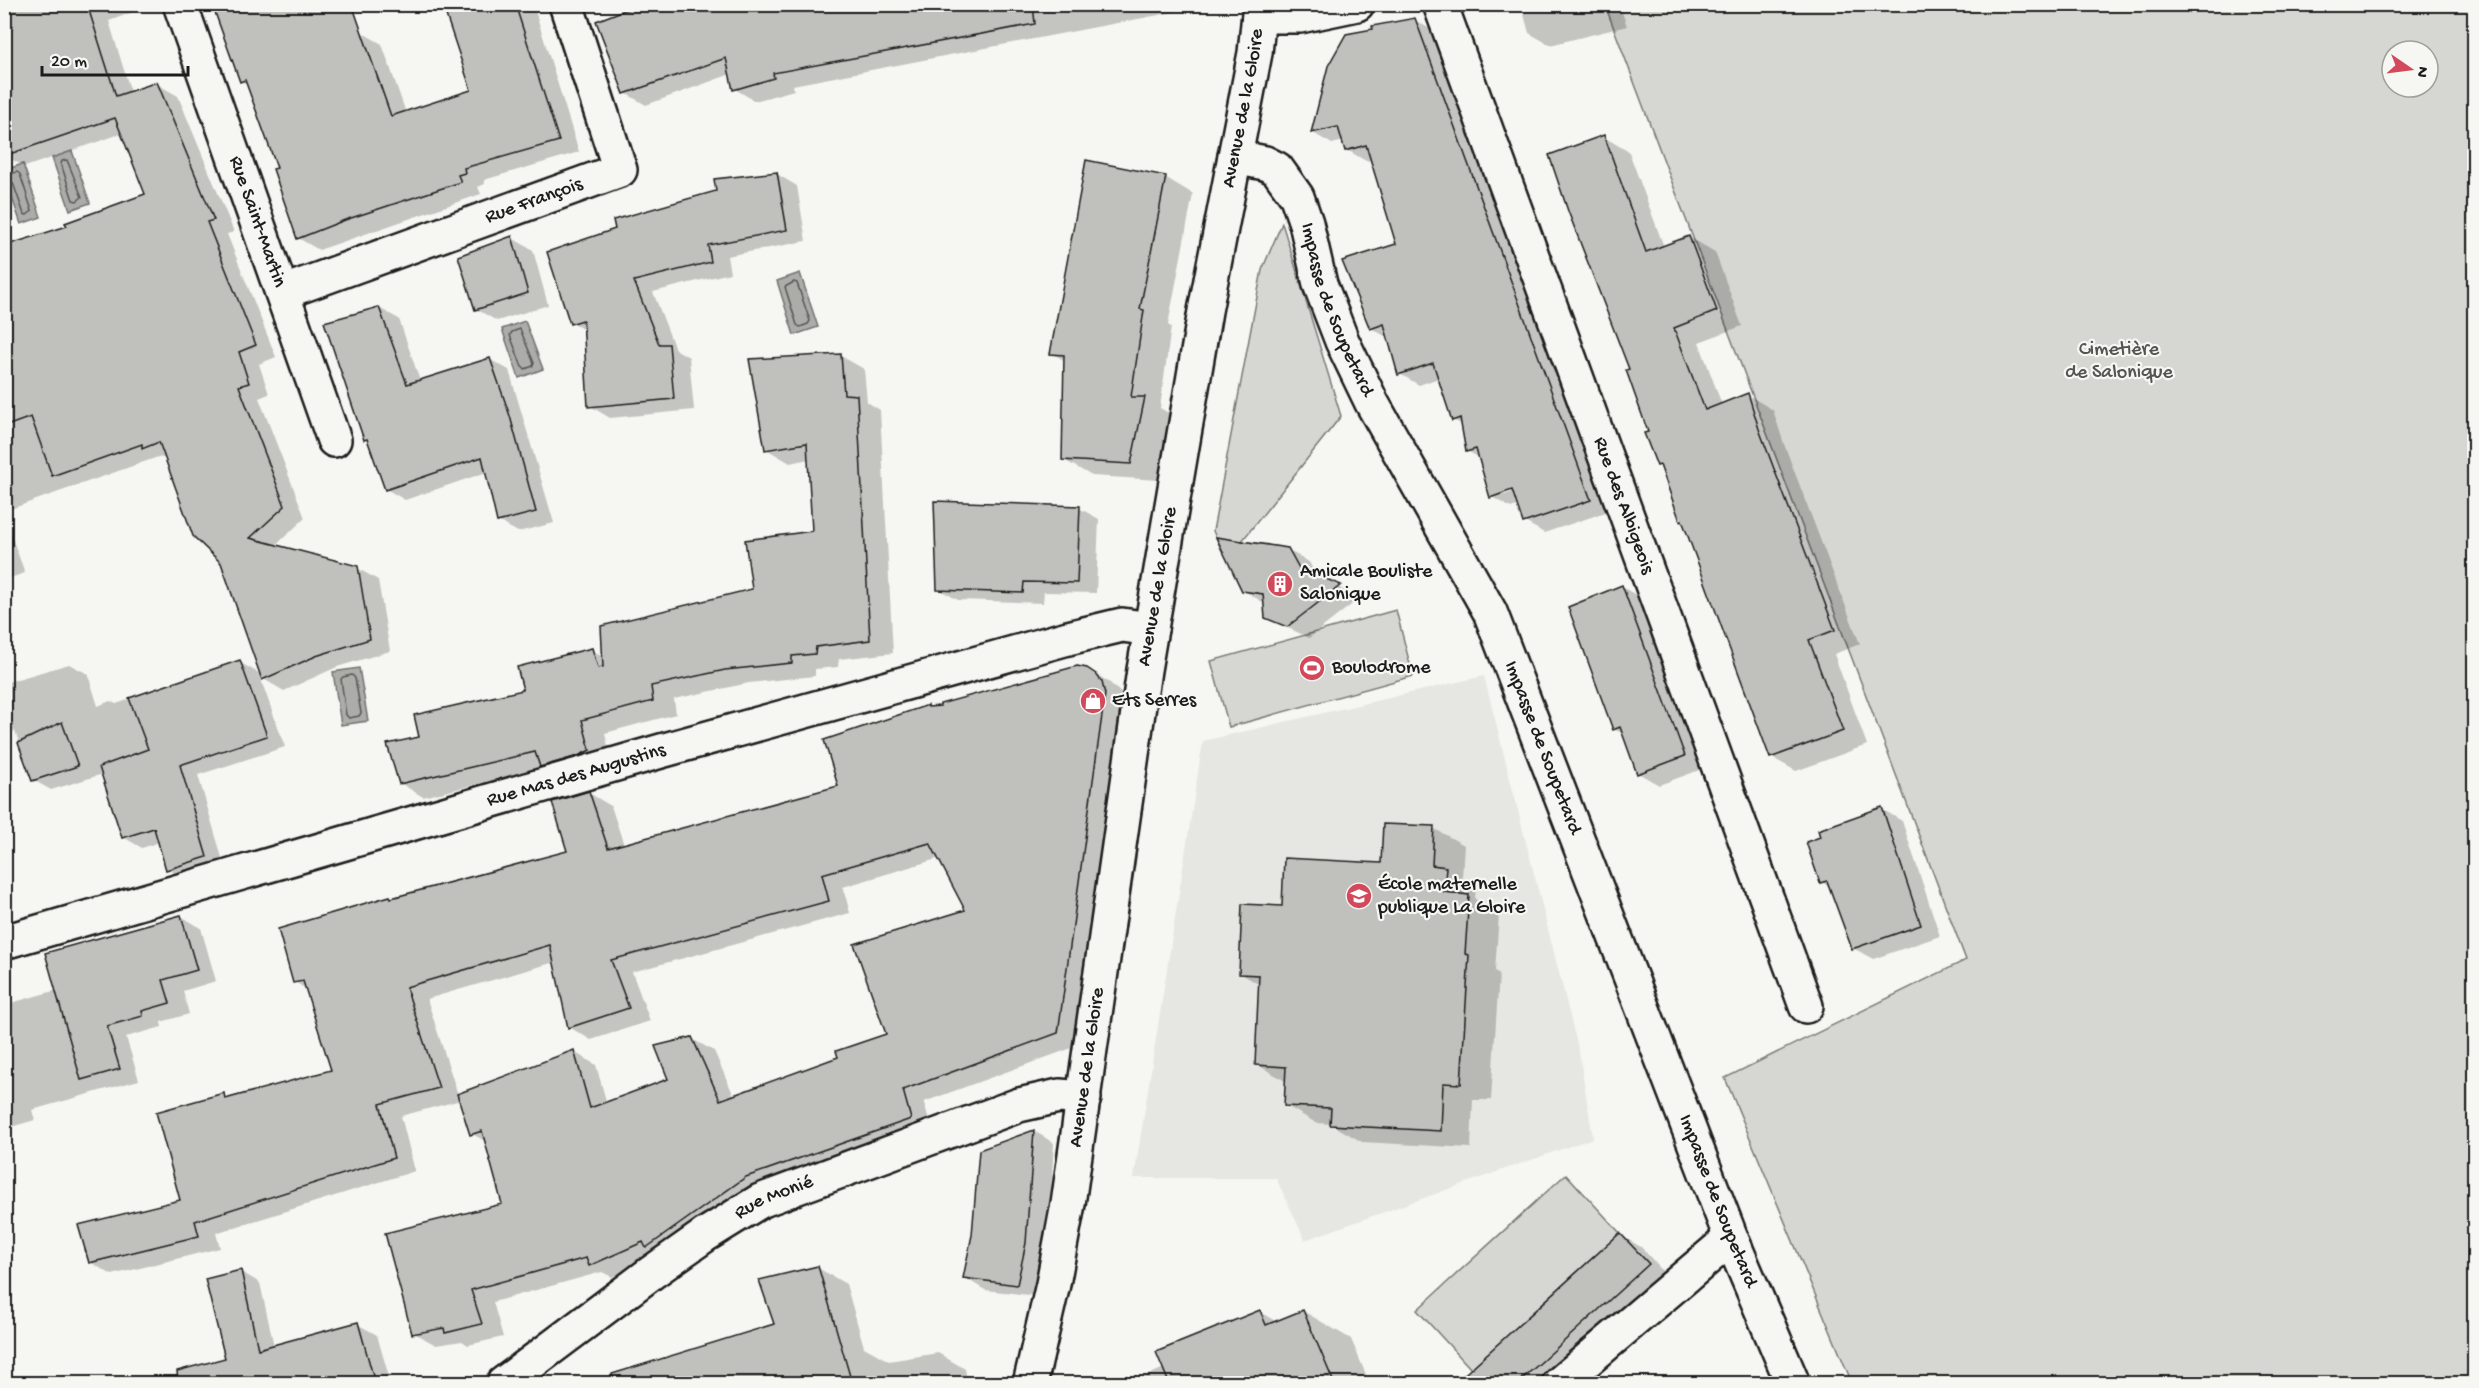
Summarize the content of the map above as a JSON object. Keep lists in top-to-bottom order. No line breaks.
{"streets":{"street":["Avenue de la Gloire","Rue François","Rue Saint-Martin","Impasse de Soupetard","Rue des Albigeois","Rue Mas des Augustins","Rue Monié"]},"crossings":[["Avenue de la Gloire","Impasse de Soupetard"],["Avenue de la Gloire","Rue Mas des Augustins"],["Avenue de la Gloire","Rue Monié"],["Rue François","Rue Saint-Martin"]],"parks":["Cimetière de Salonique"],"places":{"building":["Amicale Bouliste Salonique"],"sports":["Boulodrome"],"shop":["Ets Serres"],"school or university":["École maternelle publique La Gloire"]},"scale_bar":"20 m","north":"right"}
